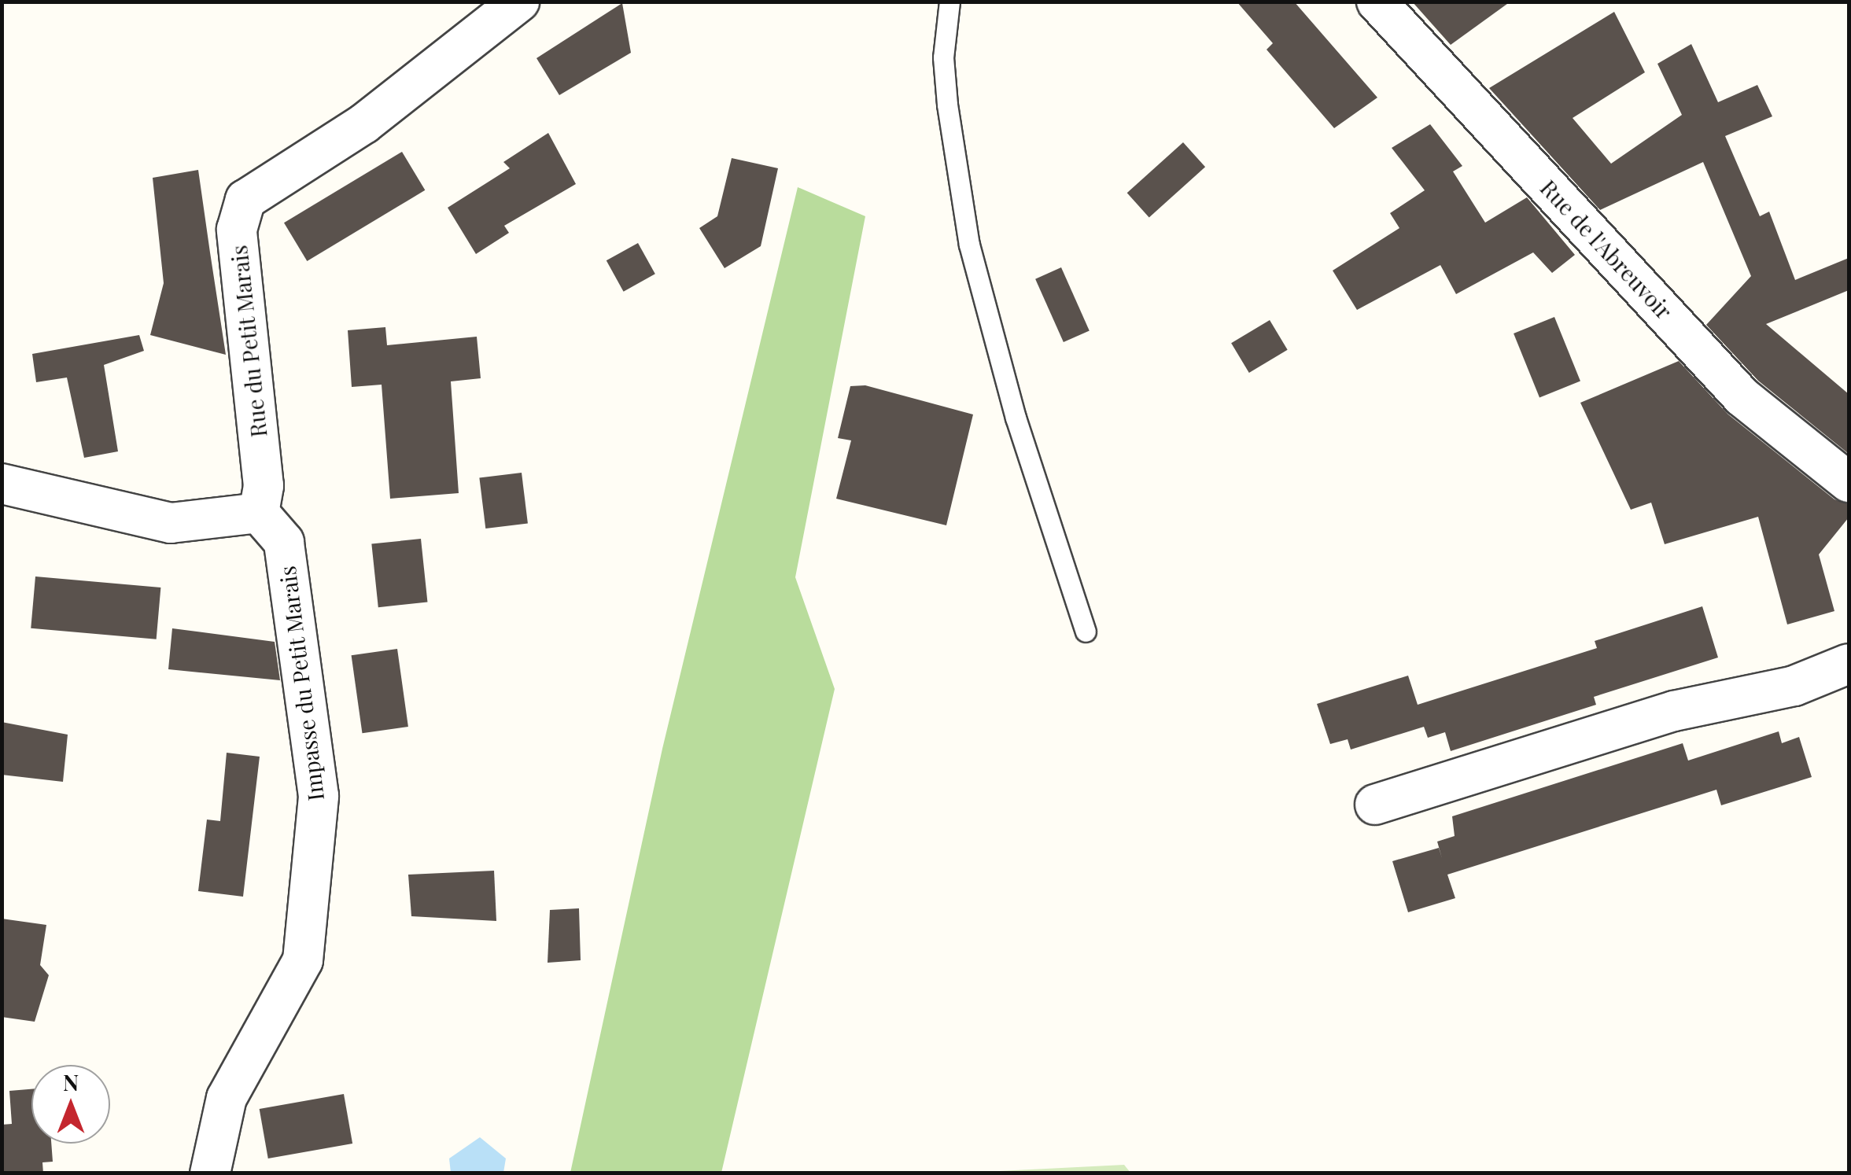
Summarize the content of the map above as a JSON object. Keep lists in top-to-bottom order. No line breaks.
{"streets":{"street":["Rue de l'Abreuvoir","Rue du Petit Marais","Impasse du Petit Marais"]},"crossings":[["Rue du Petit Marais","Impasse du Petit Marais"]],"north":"top"}
